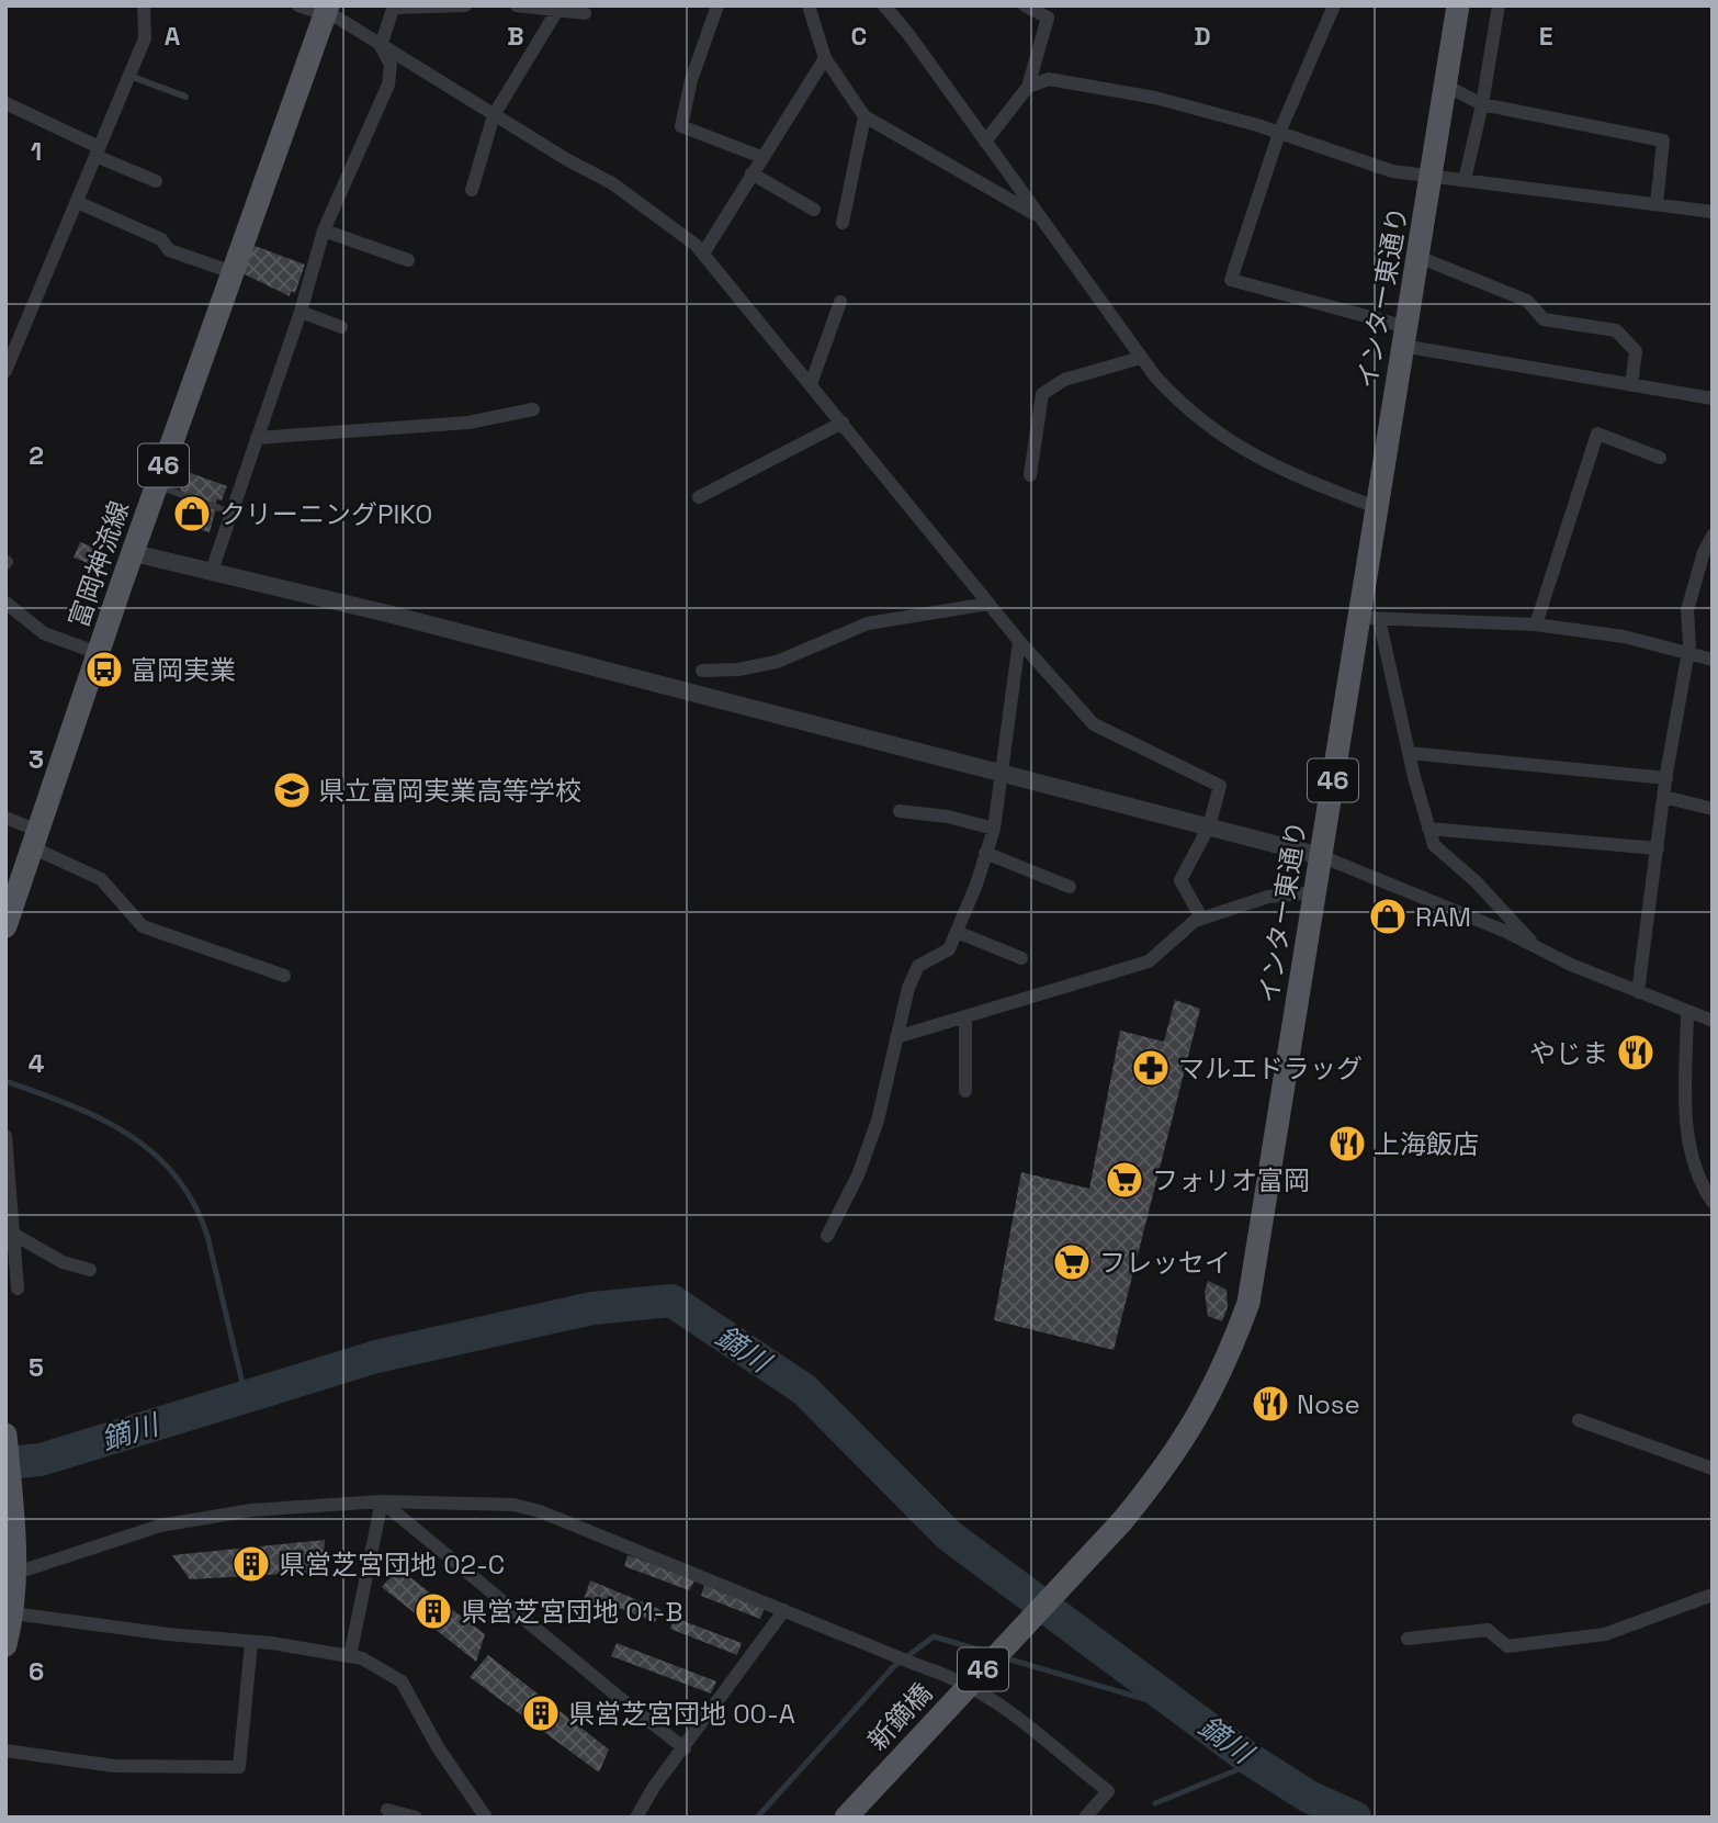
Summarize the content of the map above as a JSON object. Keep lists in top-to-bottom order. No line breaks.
{"streets":{"main road":["インター東通り","46","富岡神流線","新鏑橋"]},"crossings":[["インター東通り","新鏑橋"]],"water":["鏑川"],"places":{"shop":["クリーニングPIKO","RAM"],"bus stop":["富岡実業"],"school or university":["県立富岡実業高等学校"],"restaurant":["やじま","上海飯店","Nose"],"pharmacy":["マルエドラッグ"],"supermarket":["フォリオ富岡","フレッセイ"],"building":["県営芝宮団地 02-C","県営芝宮団地 01-B","県営芝宮団地 00-A"]},"grid":{"columns":["A","B","C","D","E"],"rows":["1","2","3","4","5","6"]}}
